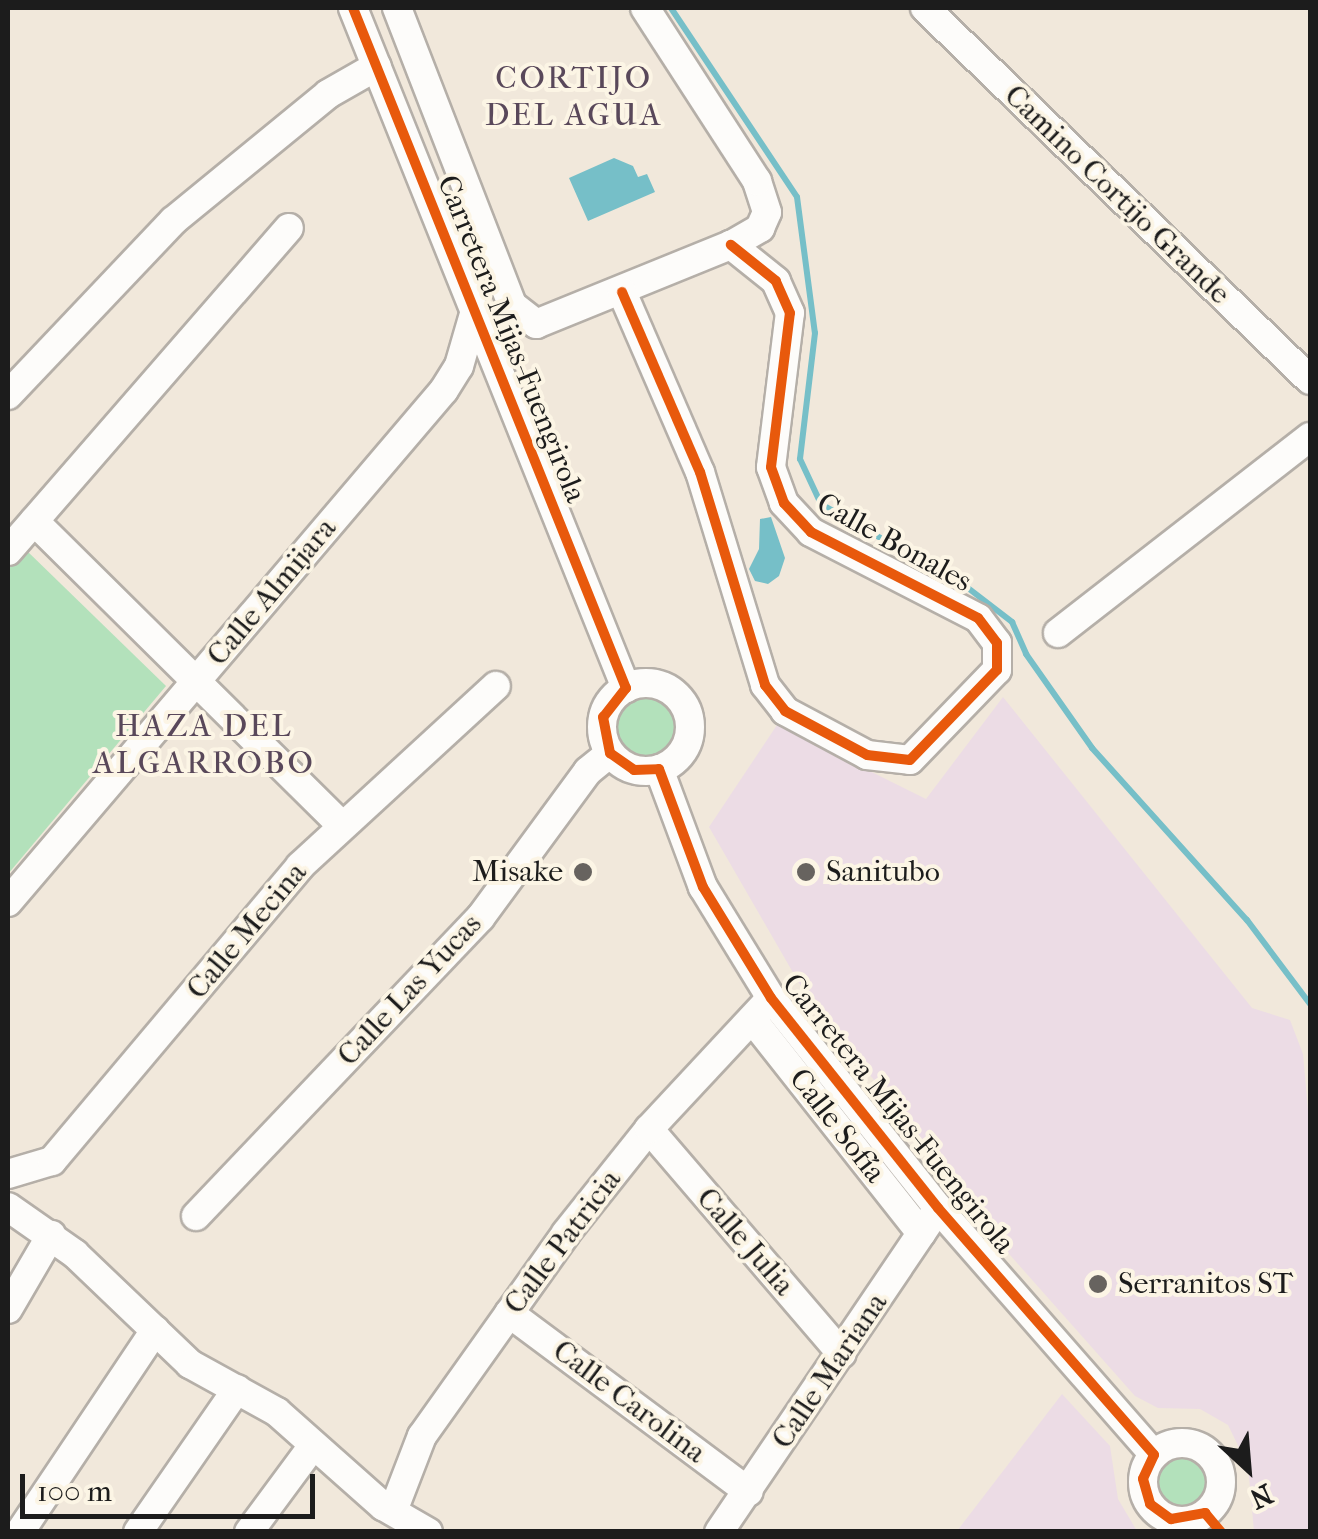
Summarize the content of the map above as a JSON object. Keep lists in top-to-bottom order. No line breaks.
{"streets":{"street":["Camino Cortijo Grande","Carretera Mijas-Fuengirola","Calle Bonales","Calle Almijara","Calle Mecina","Calle Las Yucas","Calle Sofía","Calle Patricia","Calle Julia","Calle Mariana","Calle Carolina"]},"crossings":[["Carretera Mijas-Fuengirola","Calle Almijara"],["Carretera Mijas-Fuengirola","Calle Las Yucas"],["Carretera Mijas-Fuengirola","Calle Sofía"],["Carretera Mijas-Fuengirola","Calle Patricia"],["Carretera Mijas-Fuengirola","Calle Mariana"],["Calle Sofía","Calle Patricia"],["Calle Sofía","Calle Mariana"],["Calle Patricia","Calle Julia"],["Calle Patricia","Calle Carolina"],["Calle Julia","Calle Mariana"],["Calle Mariana","Calle Carolina"]],"districts":["CORTIJO DEL AGUA","HAZA DEL ALGARROBO"],"places":["Misake","Sanitubo","Serranitos ST"],"scale_bar":"100 m","north":"bottom right"}
